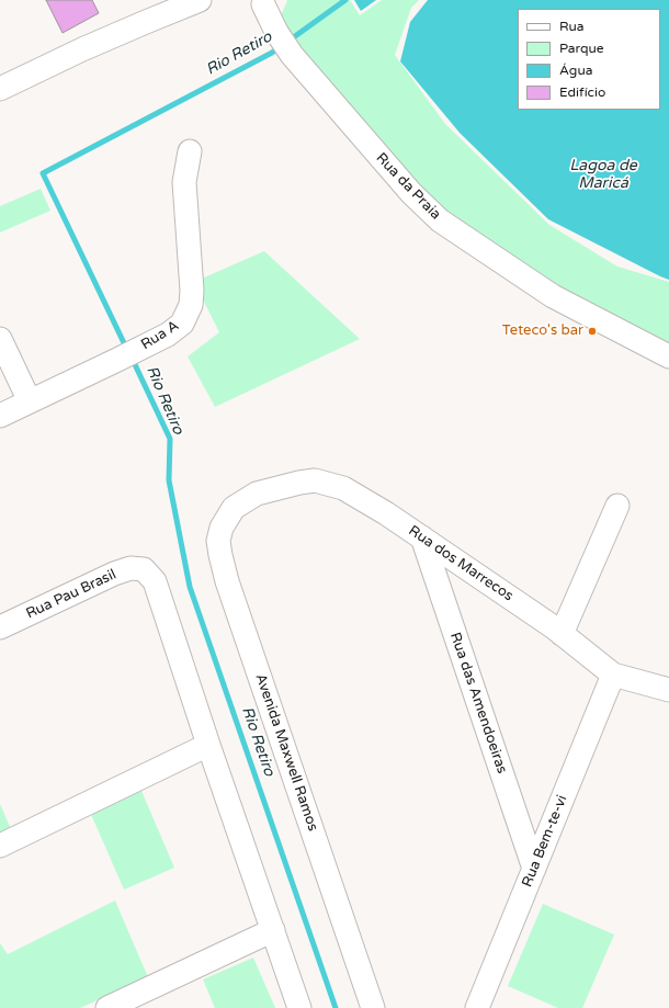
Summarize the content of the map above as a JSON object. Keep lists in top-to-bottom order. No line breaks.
{"streets":{"street":["Rua da Praia","Rua A","Rua dos Marrecos","Rua Pau Brasil","Rua das Amendoeiras","Avenida Maxwell Ramos","Rua Bem-te-vi"]},"crossings":[["Rua dos Marrecos","Rua das Amendoeiras"],["Rua dos Marrecos","Avenida Maxwell Ramos"],["Rua dos Marrecos","Rua Bem-te-vi"],["Rua das Amendoeiras","Rua Bem-te-vi"]],"water":["Rio Retiro","Lagoa de Maricá"],"places":["Teteco's bar"],"legend":["Rua","Parque","Água","Edifício"]}
